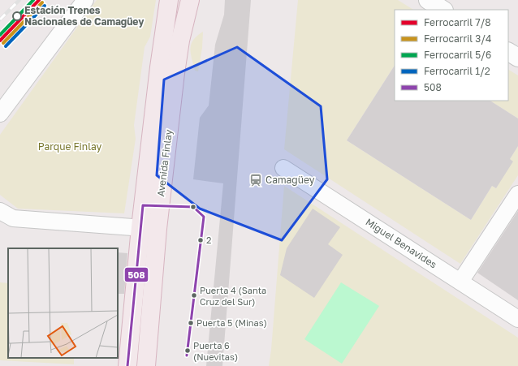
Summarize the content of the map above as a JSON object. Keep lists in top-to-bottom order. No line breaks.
{"streets":{"main road":["Avenida Finlay"],"street":["Miguel Benavides"]},"parks":["Parque Finlay"],"places":{"other":["Estación Trenes Nacionales de Camagüey","2","Puerta 4 (Santa Cruz del Sur)","Puerta 5 (Minas)","Puerta 6 (Nuevitas)"],"station":["Camagüey"]},"lines":["rail line 7/8","rail line 5/6","rail line 3/4","rail line 1/2","transit line 508"],"legend":["Ferrocarril 7/8","Ferrocarril 3/4","Ferrocarril 5/6","Ferrocarril 1/2","508"]}
